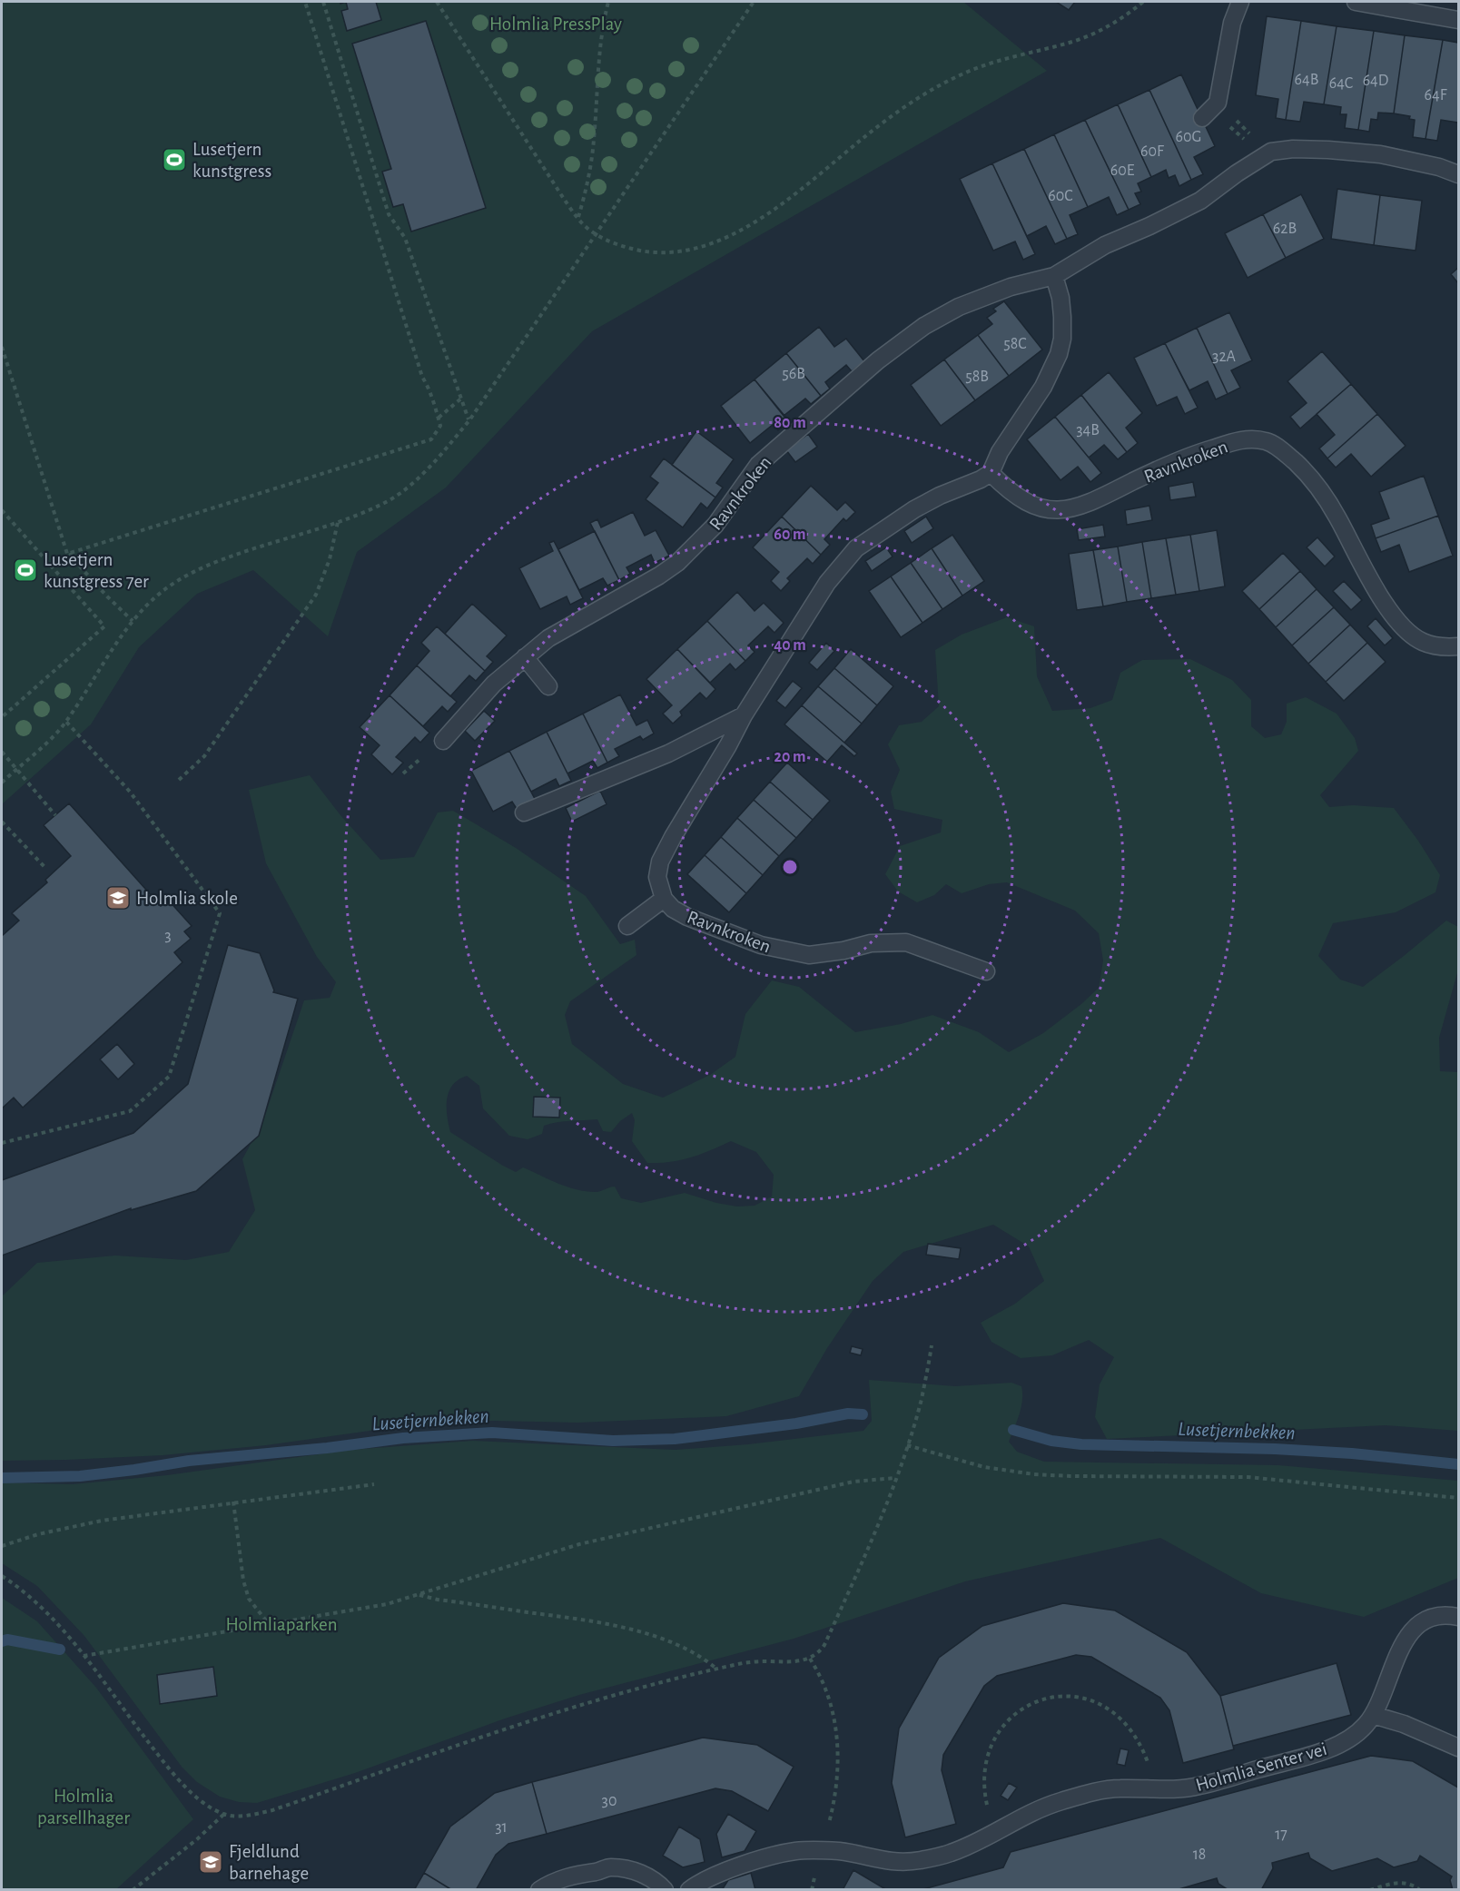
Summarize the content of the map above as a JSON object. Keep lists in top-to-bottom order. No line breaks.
{"streets":{"lane":["Ravnkroken","Holmlia Senter vei"]},"water":["Lusetjernbekken"],"parks":["Holmlia PressPlay","Holmliaparken","Holmlia parsellhager"],"places":{"sports":["Lusetjern kunstgress","Lusetjern kunstgress 7er"],"school or university":["Holmlia skole","Fjeldlund barnehage"]},"house_numbers":["64B","64D","64C","64F","60G","60F","60E","60C","62B","58C","32A","56B","58B","34B","3","30","31","17","18"],"rings":["80 m","60 m","40 m","20 m"]}
